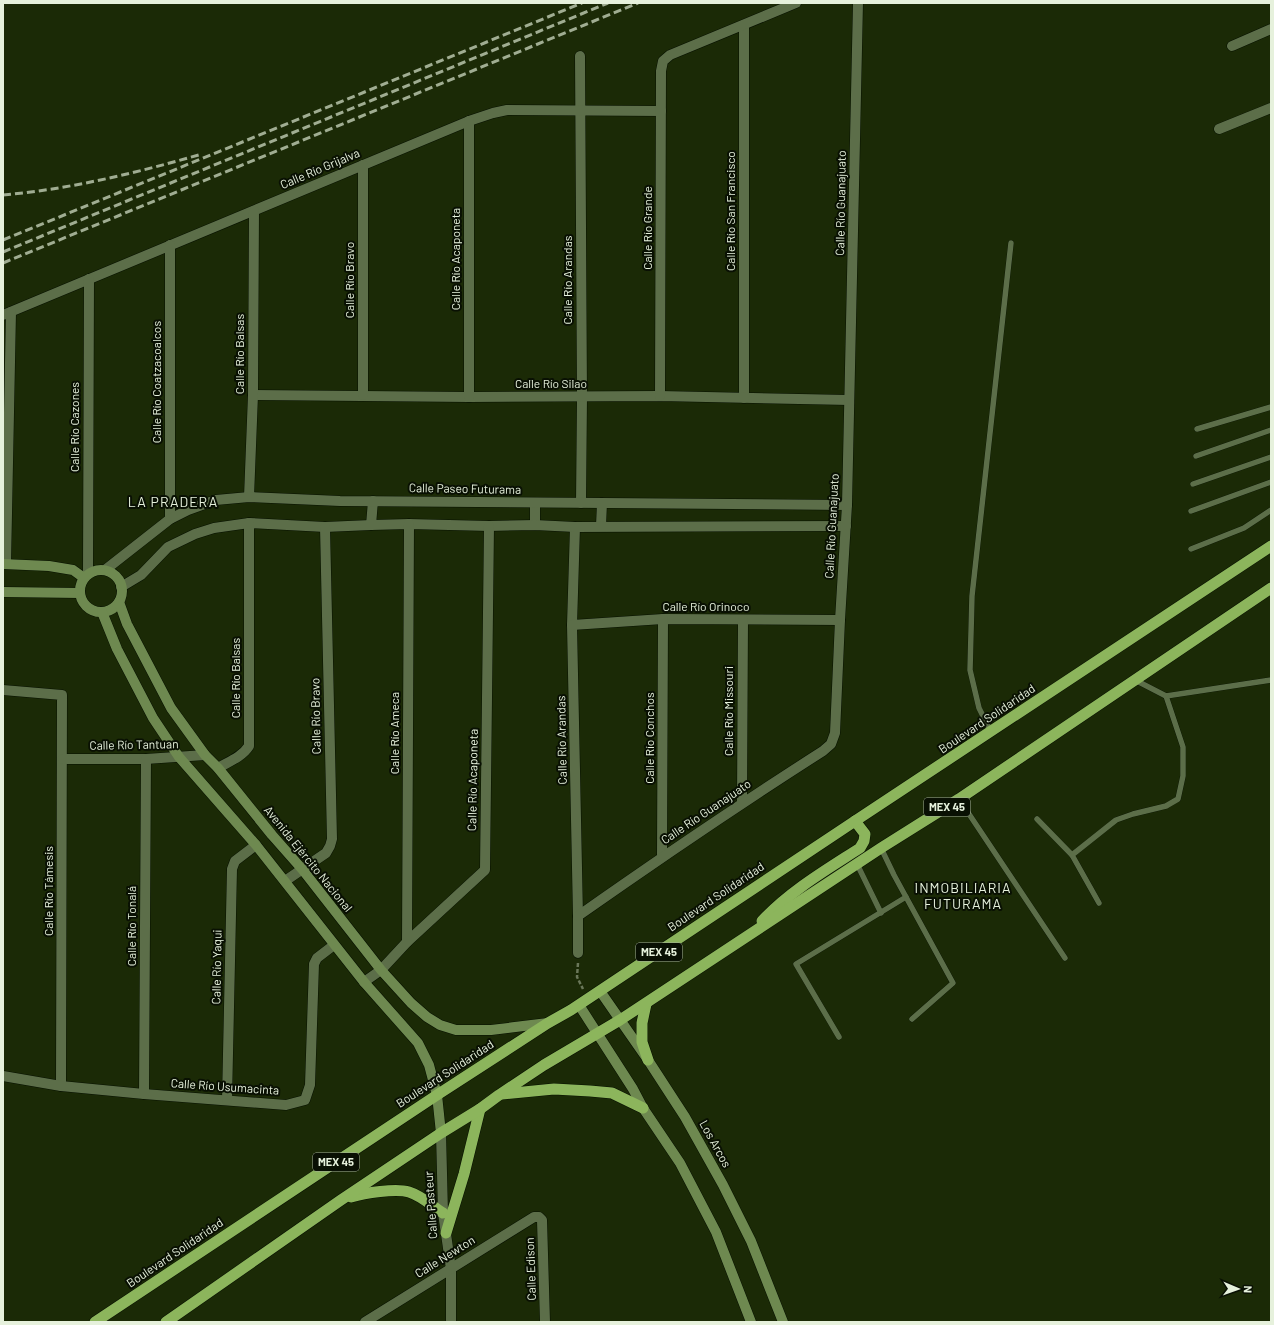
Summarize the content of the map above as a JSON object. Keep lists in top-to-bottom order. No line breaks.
{"streets":{"highway":["Boulevard Solidaridad","MEX 45"],"main road":["Avenida Ejército Nacional","Los Arcos"],"street":["Calle Río Grijalva","Calle Río Guanajuato","Calle Río San Francisco","Calle Río Grande","Calle Río Acaponeta","Calle Río Bravo","Calle Río Arandas","Calle Río Balsas","Calle Río Coatzacoalcos","Calle Río Silao","Calle Río Cazones","Calle Paseo Futurama","Calle Río Orinoco","Calle Río Missouri","Calle Río Ameca","Calle Río Conchos","Calle Río Tantuan","Calle Río Támesis","Calle Río Tonalá","Calle Río Yaqui","Calle Río Usumacinta","Calle Pasteur","Calle Newton","Calle Edison"]},"crossings":[["Calle Río Grijalva","Calle Río Grande"],["Calle Río Grijalva","Calle Río Acaponeta"],["Calle Río Grijalva","Calle Río Bravo"],["Calle Río Grijalva","Calle Río Arandas"],["Calle Río Grijalva","Calle Río Balsas"],["Calle Río Grijalva","Calle Río Coatzacoalcos"],["Calle Río Grijalva","Calle Río Cazones"],["Calle Río Guanajuato","Calle Río Arandas"],["Calle Río Guanajuato","Calle Río Silao"],["Calle Río Guanajuato","Calle Paseo Futurama"],["Calle Río Guanajuato","Calle Río Orinoco"],["Calle Río Guanajuato","Calle Río Missouri"],["Calle Río Guanajuato","Calle Río Conchos"],["Calle Río San Francisco","Calle Río Grande"],["Calle Río San Francisco","Calle Río Silao"],["Calle Río Grande","Calle Río Silao"],["Calle Río Acaponeta","Calle Río Silao"],["Calle Río Acaponeta","Calle Río Ameca"],["Calle Río Acaponeta","Avenida Ejército Nacional"],["Calle Río Bravo","Calle Río Silao"],["Calle Río Bravo","Avenida Ejército Nacional"],["Calle Río Arandas","Calle Río Silao"],["Calle Río Arandas","Calle Paseo Futurama"],["Calle Río Arandas","Calle Río Orinoco"],["Calle Río Balsas","Calle Río Silao"],["Calle Río Balsas","Calle Paseo Futurama"],["Calle Río Balsas","Avenida Ejército Nacional"],["Calle Río Coatzacoalcos","Calle Paseo Futurama"],["Calle Río Cazones","Calle Paseo Futurama"],["Calle Río Cazones","Avenida Ejército Nacional"],["Calle Paseo Futurama","Avenida Ejército Nacional"],["Calle Río Orinoco","Calle Río Missouri"],["Calle Río Orinoco","Calle Río Conchos"],["Boulevard Solidaridad","Avenida Ejército Nacional"],["Boulevard Solidaridad","Los Arcos"],["Calle Río Tantuan","Avenida Ejército Nacional"],["Calle Río Tantuan","Calle Río Támesis"],["Calle Río Tantuan","Calle Río Tonalá"],["MEX 45","Los Arcos"],["MEX 45","Calle Pasteur"],["Calle Río Támesis","Calle Río Usumacinta"],["Calle Río Tonalá","Calle Río Usumacinta"],["Calle Río Yaqui","Calle Río Usumacinta"],["Calle Pasteur","Calle Newton"],["Calle Newton","Calle Edison"]],"districts":["LA PRADERA","INMOBILIARIA FUTURAMA"],"north":"right"}
